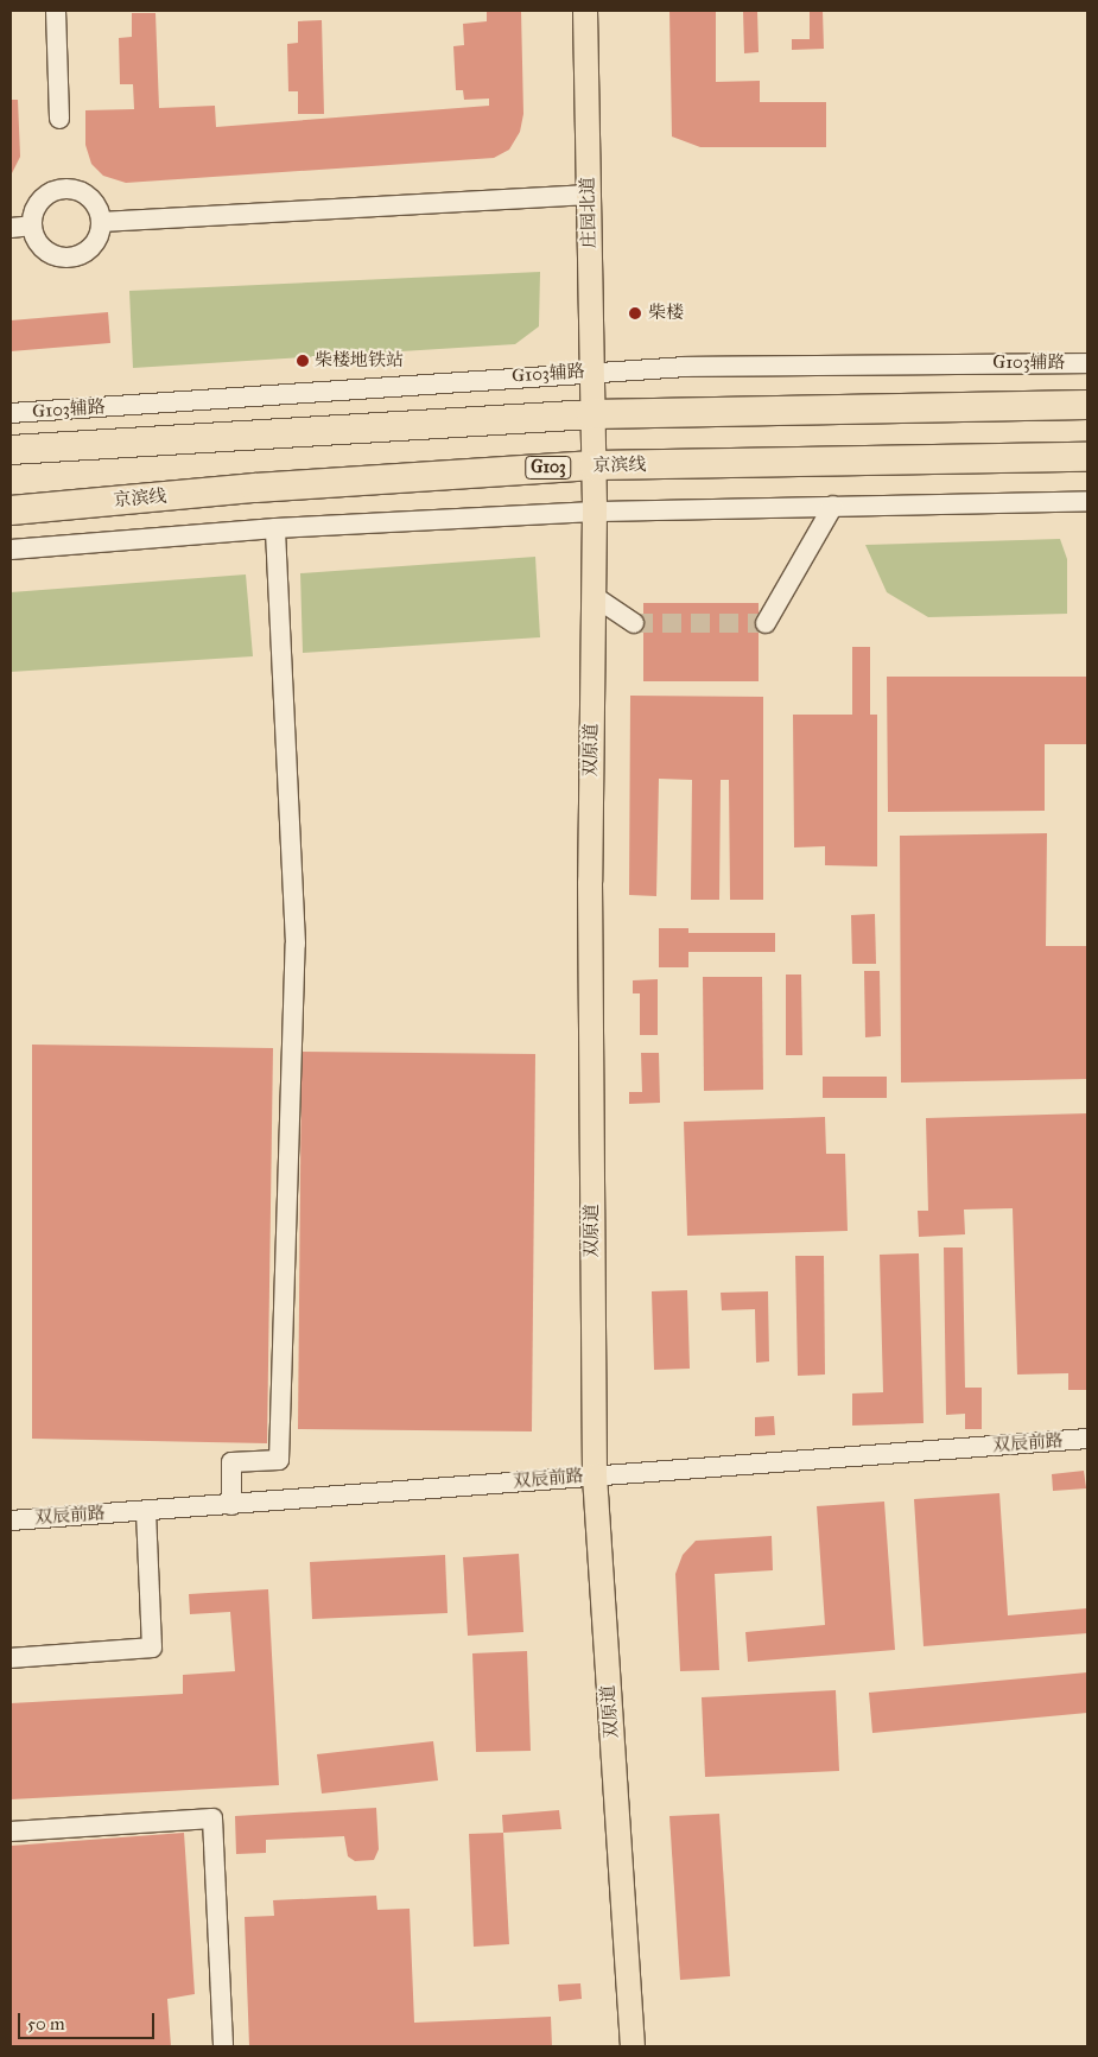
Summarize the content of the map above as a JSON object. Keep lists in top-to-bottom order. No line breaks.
{"streets":{"highway":["京滨线","G103"],"main road":["庄园北道","双原道"],"street":["G103辅路","双辰前路"]},"crossings":[["庄园北道","G103辅路"],["庄园北道","双原道"],["京滨线","双原道"],["双原道","双辰前路"]],"places":["柴楼","柴楼地铁站"],"scale_bar":"50 m"}
